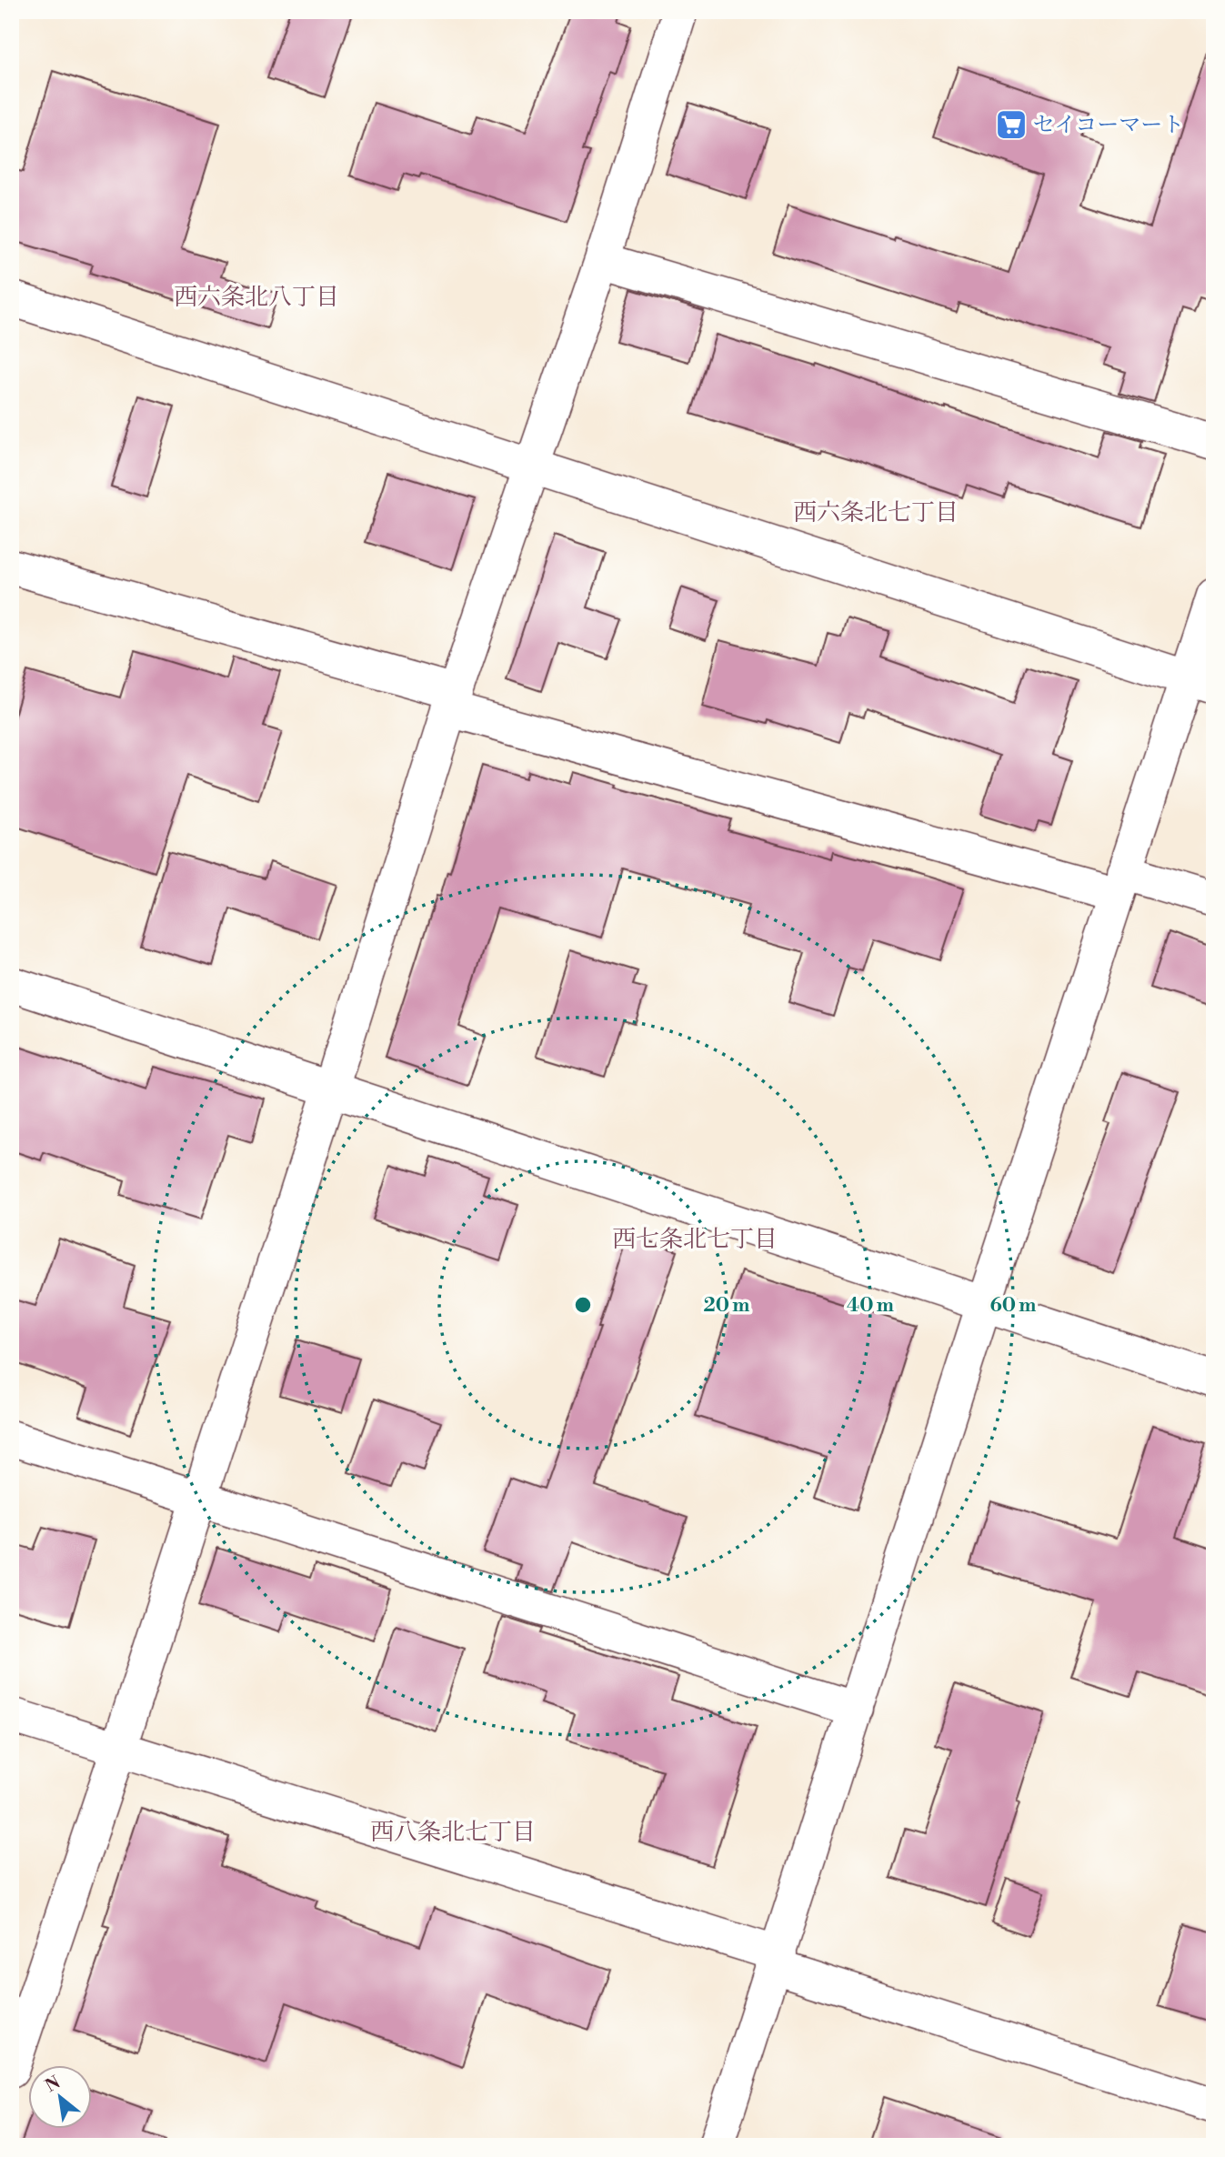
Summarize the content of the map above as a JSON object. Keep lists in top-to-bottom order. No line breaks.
{"districts":["西六条北八丁目","西六条北七丁目","西七条北七丁目","西八条北七丁目"],"places":{"supermarket":["セイコーマート"]},"north":"top left","rings":["20 m","40 m","60 m"]}
